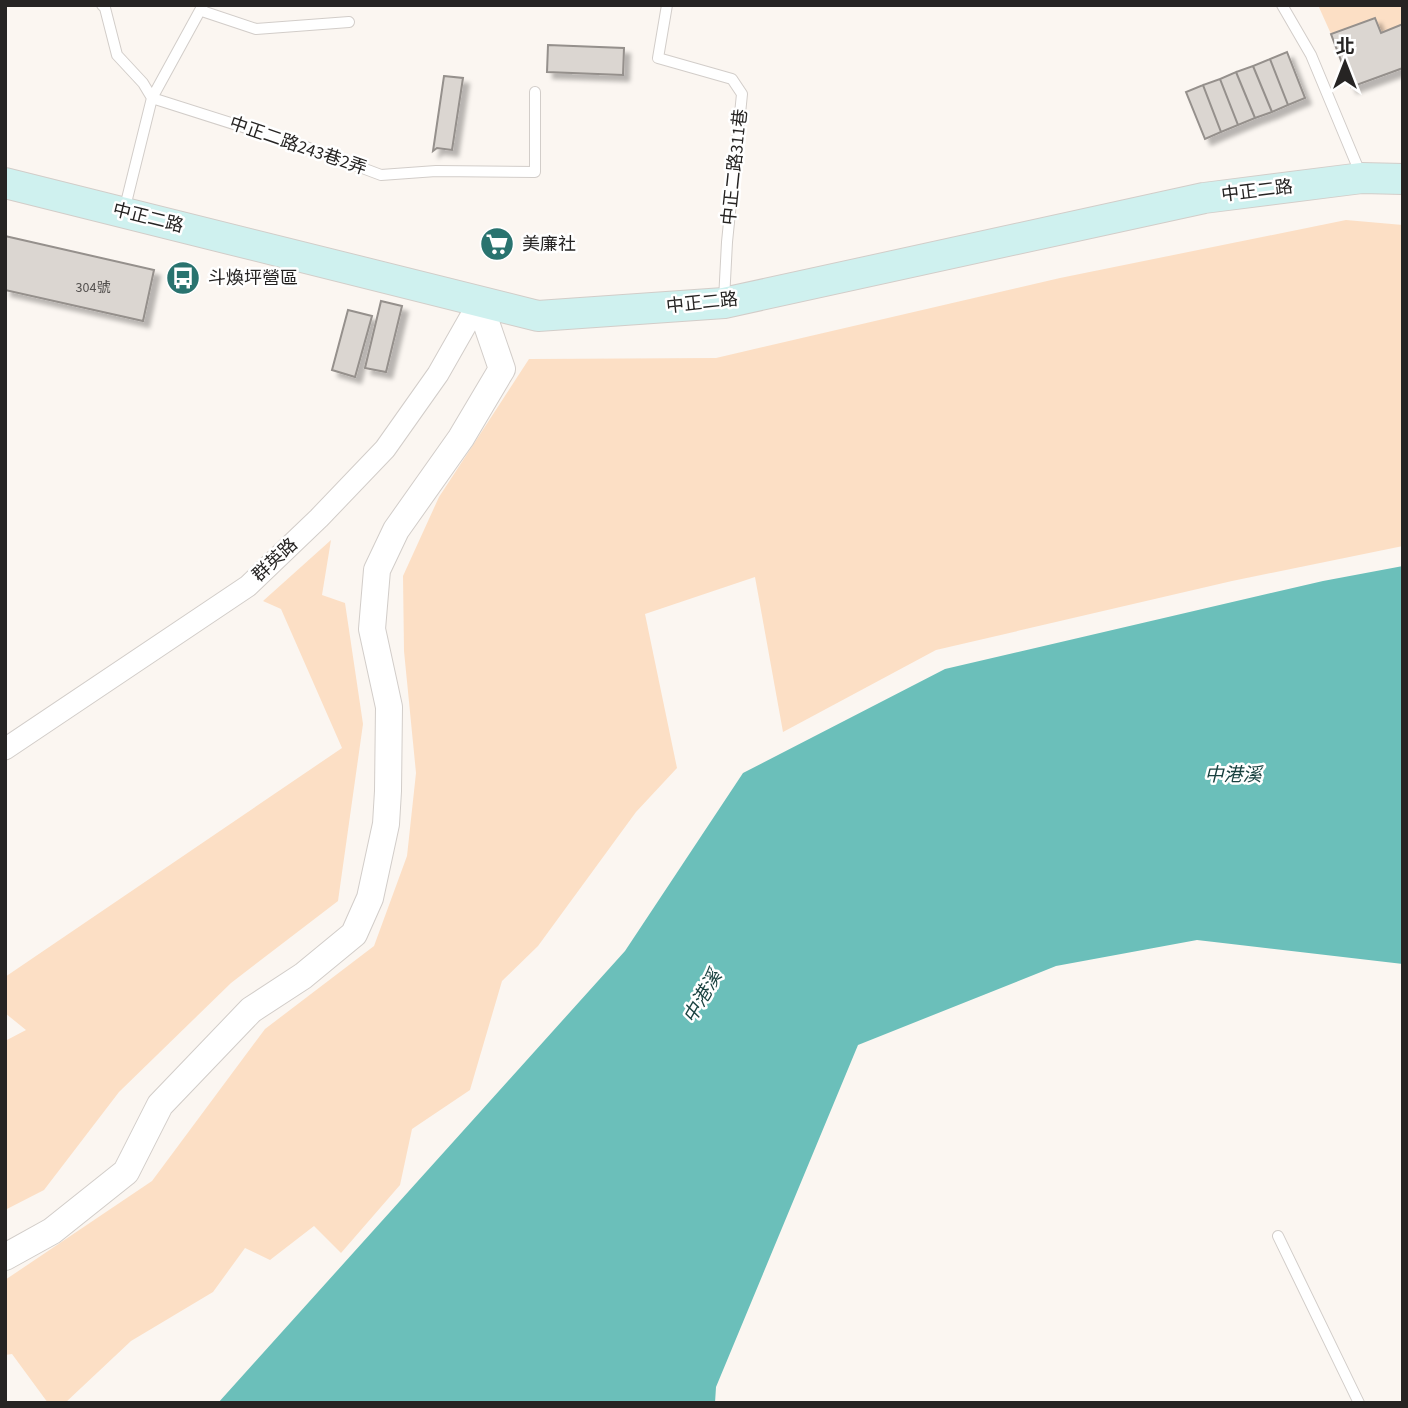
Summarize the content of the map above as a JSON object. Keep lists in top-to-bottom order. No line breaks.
{"streets":{"main road":["中正二路"],"street":["群英路"],"lane":["中正二路243巷2弄","中正二路311巷"]},"crossings":[["中正二路311巷","中正二路"],["中正二路","群英路"]],"water":["中港溪"],"places":{"supermarket":["美廉社"],"bus stop":["斗煥坪營區"]},"house_numbers":["304號"],"north":"top"}
